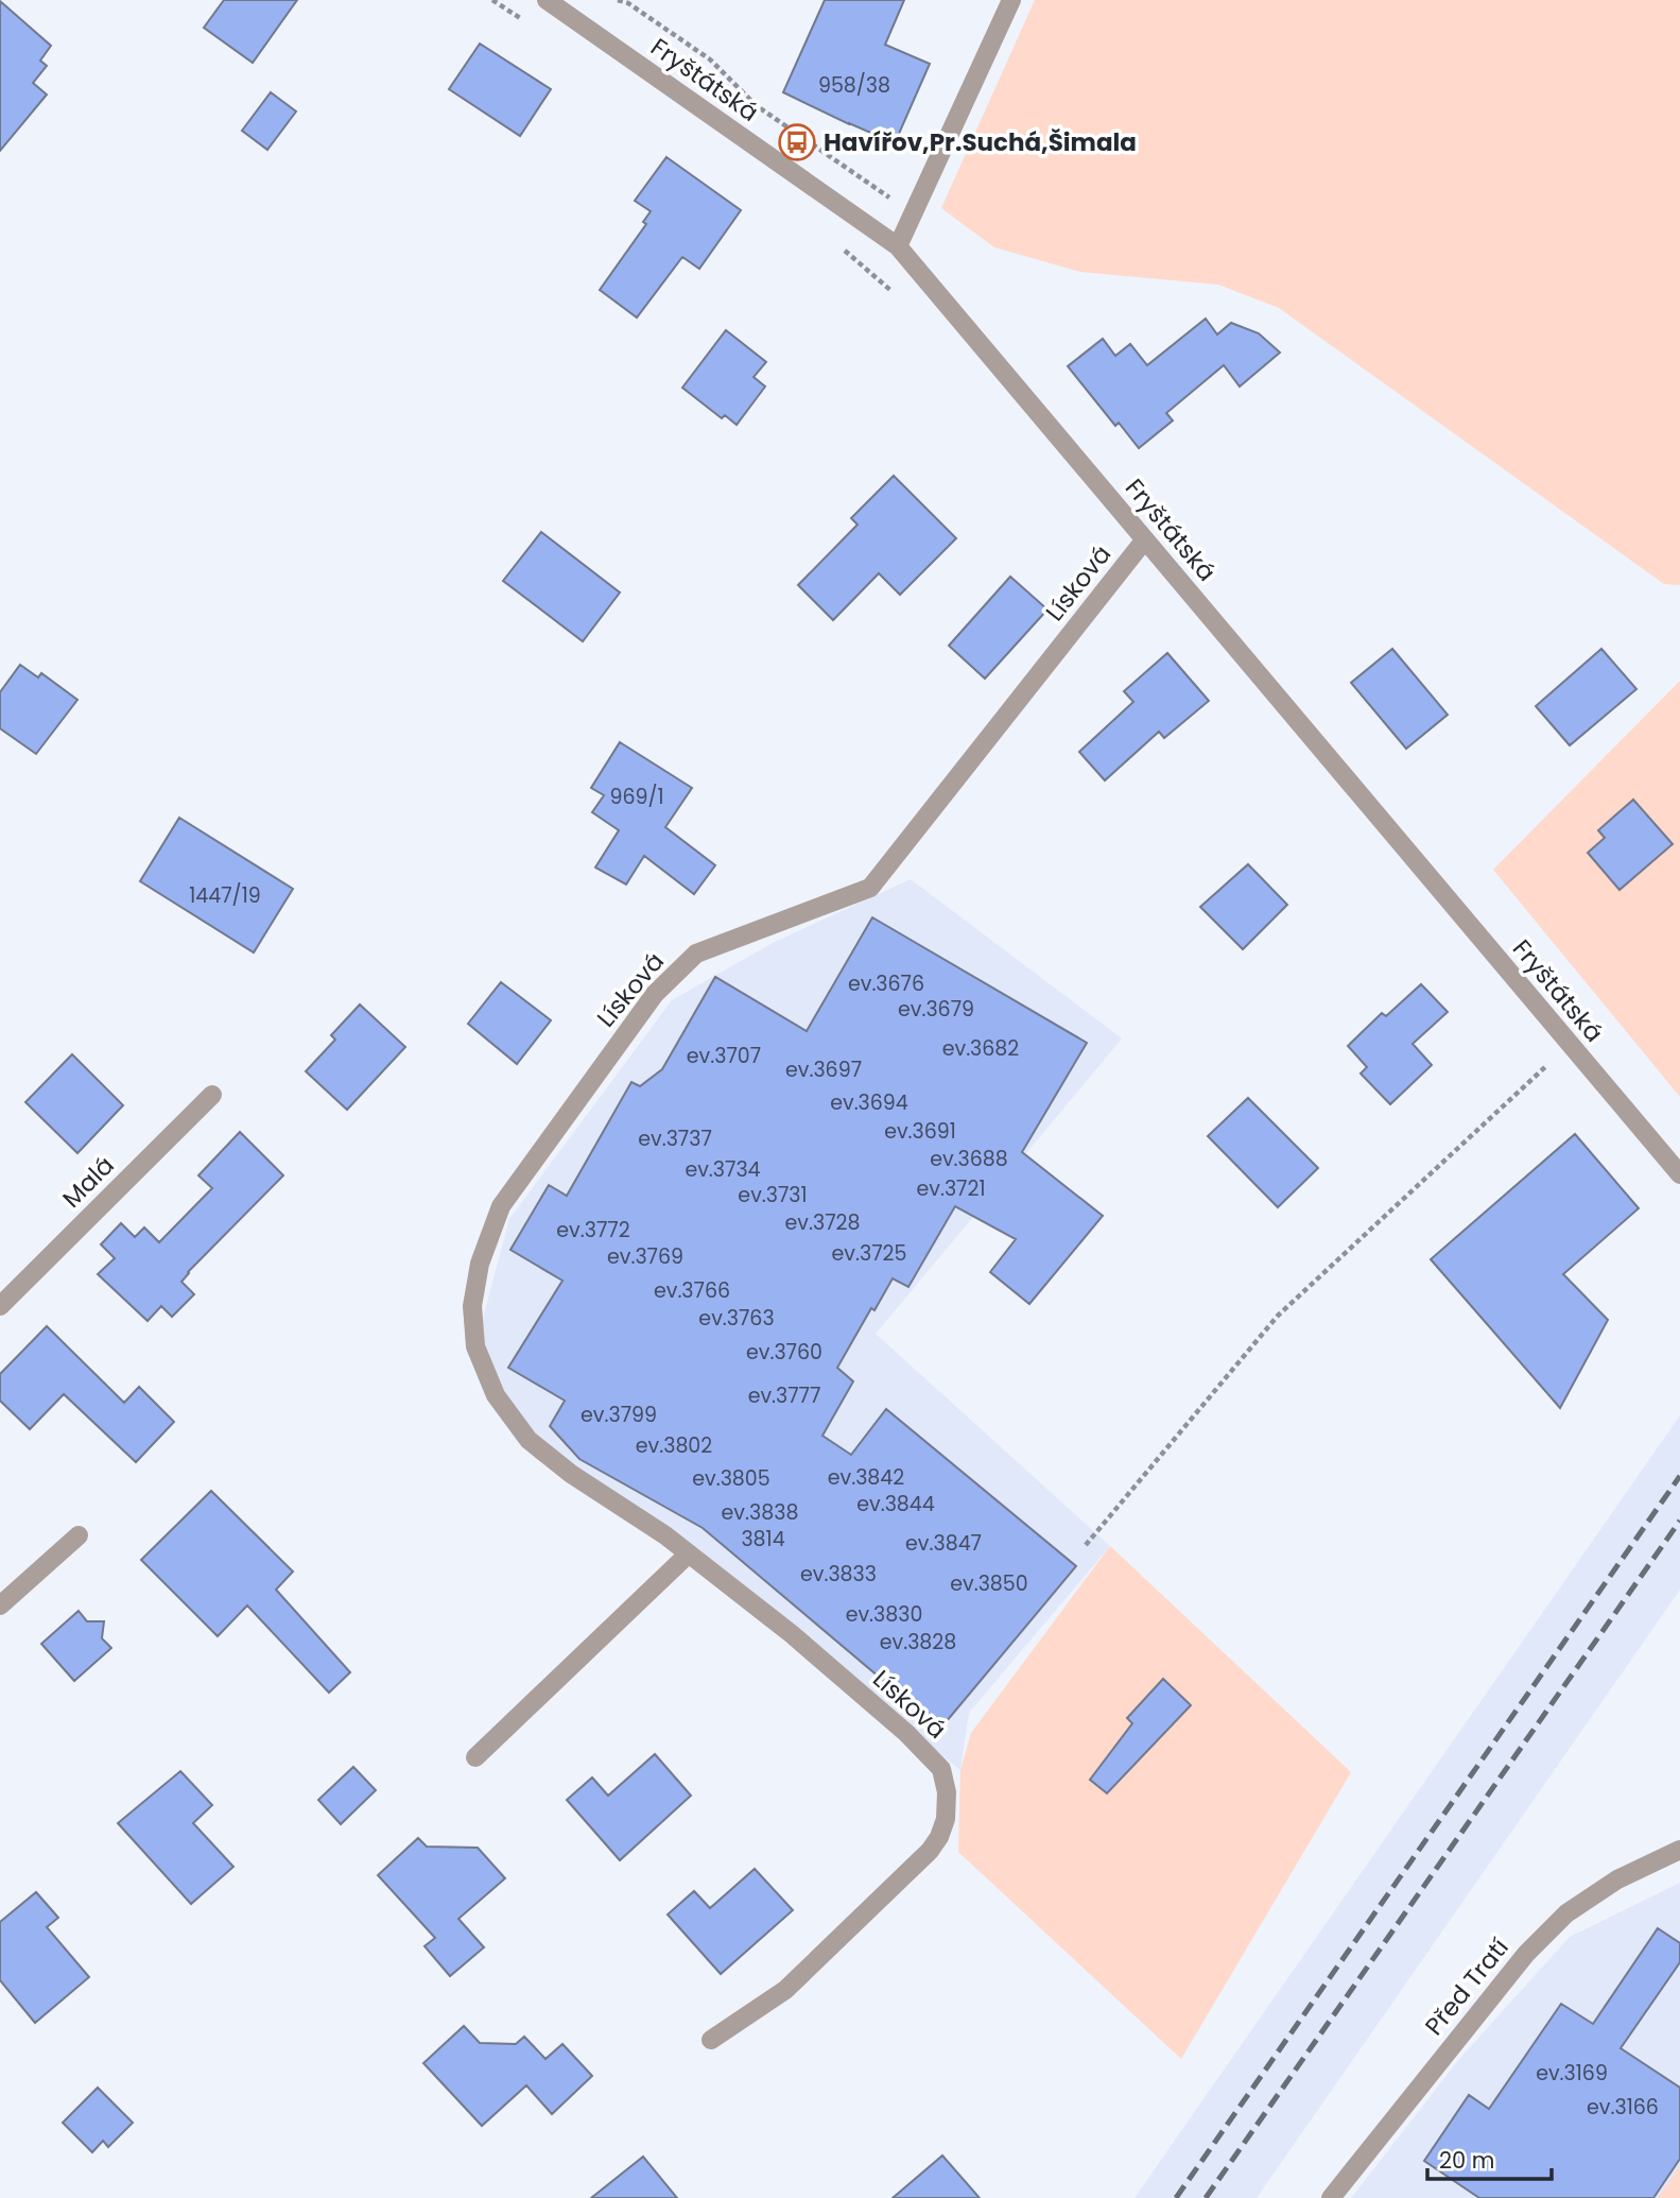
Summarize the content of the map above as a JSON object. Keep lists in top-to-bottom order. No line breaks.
{"streets":{"street":["Fryštátská","Lísková","Malá","Před Tratí"]},"crossings":[["Fryštátská","Lísková"]],"places":{"bus stop":["Havířov,Pr.Suchá,Šimala"]},"house_numbers":["958/38","969/1","1447/19","ev.3676","ev.3679","ev.3682","ev.3707","ev.3697","ev.3694","ev.3691","ev.3737","ev.3688","ev.3734","ev.3721","ev.3731","ev.3728","ev.3772","ev.3725","ev.3769","ev.3766","ev.3763","ev.3760","ev.3777","ev.3799","ev.3802","ev.3842","ev.3805","ev.3844","ev.3838","3814","ev.3847","ev.3833","ev.3850","ev.3830","ev.3828","ev.3169","ev.3166"],"scale_bar":"20 m"}
